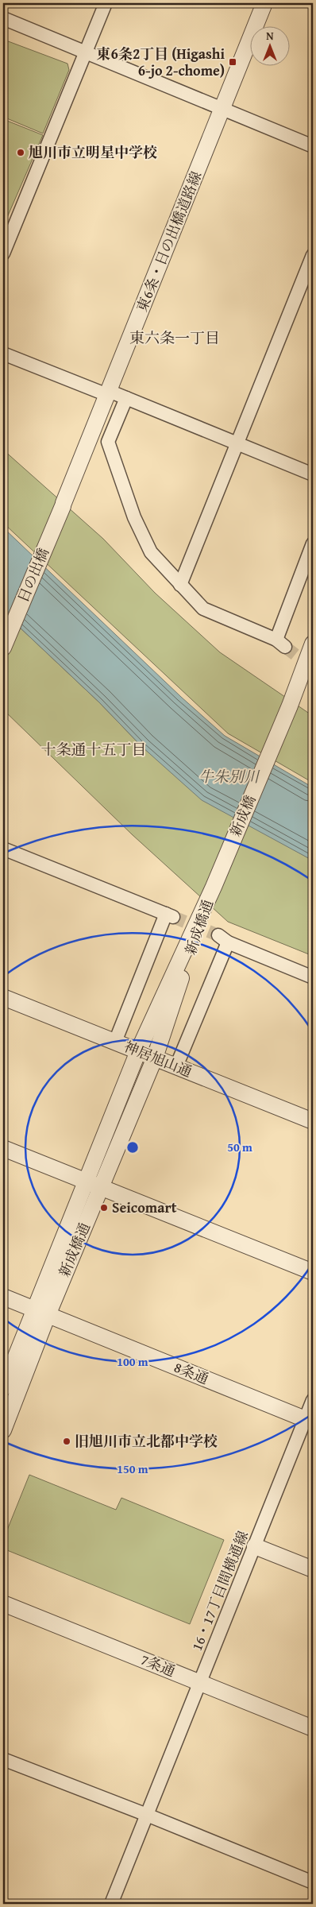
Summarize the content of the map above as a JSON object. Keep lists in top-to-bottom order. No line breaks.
{"streets":{"street":["東6条・日の出橋道路線","日の出橋","新成橋","新成橋通","神居旭山通","8条通","16・17丁目間横通線","7条通"]},"crossings":[["東6条・日の出橋道路線","日の出橋"],["新成橋","新成橋通"],["新成橋通","神居旭山通"],["新成橋通","8条通"],["8条通","16・17丁目間横通線"],["16・17丁目間横通線","7条通"]],"districts":["東六条一丁目","十条通十五丁目"],"water":["牛朱別川"],"places":{"transit":["東6条2丁目 (Higashi 6-jo 2-chome)"],"other":["旭川市立明星中学校","Seicomart","旧旭川市立北都中学校"]},"north":"top","rings":["50 m","100 m","150 m"]}
